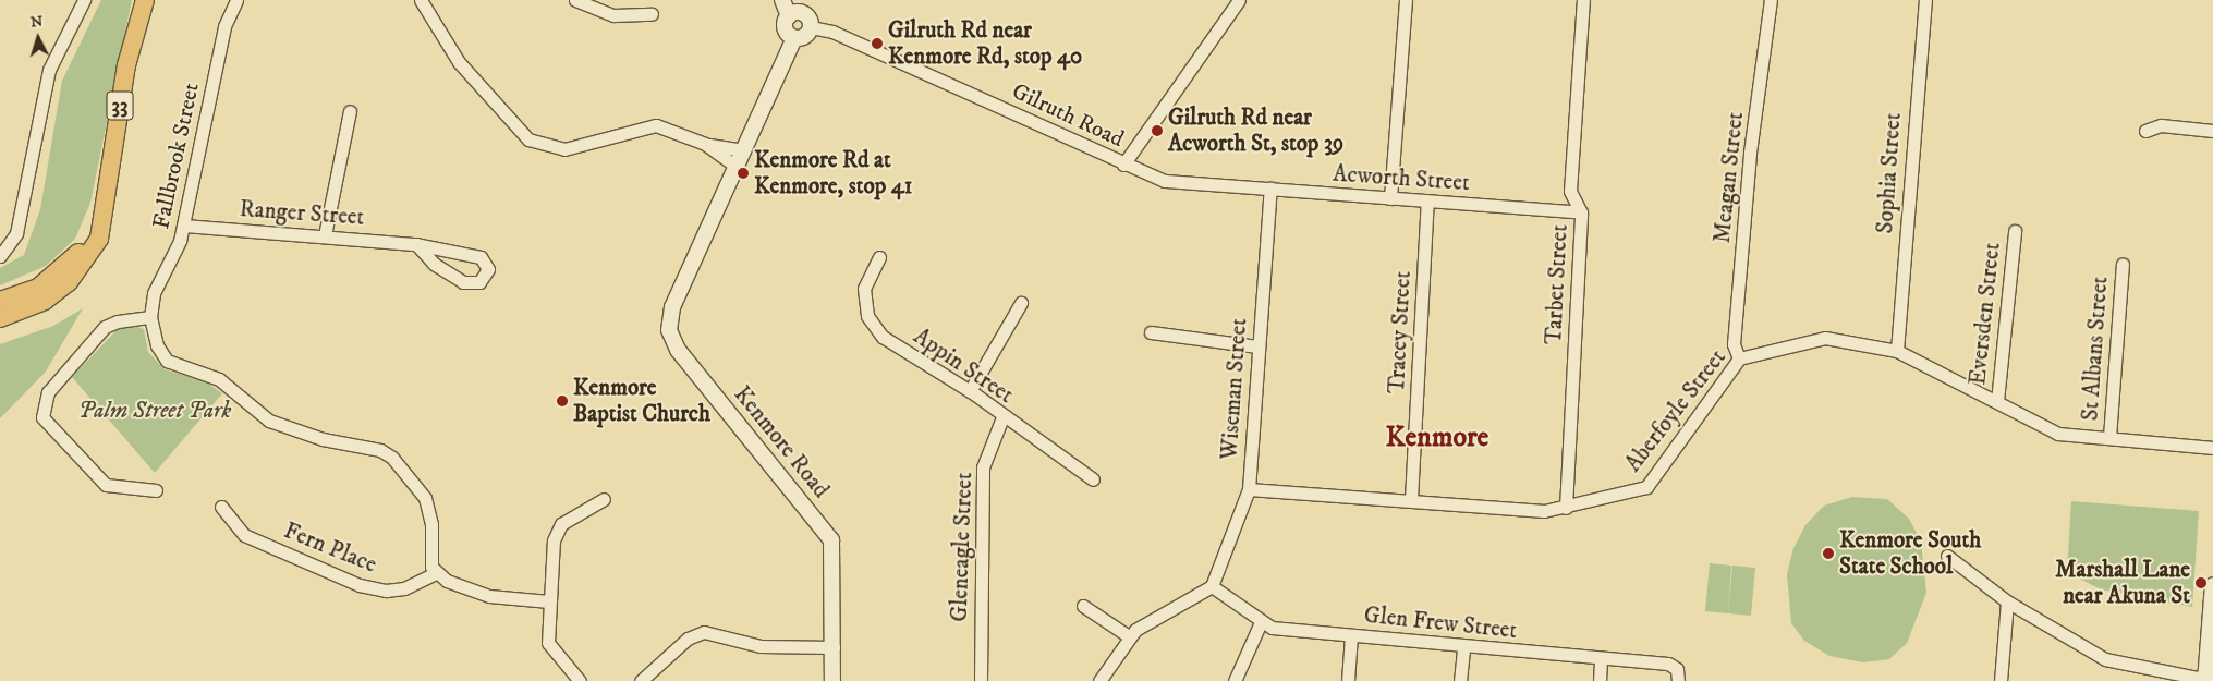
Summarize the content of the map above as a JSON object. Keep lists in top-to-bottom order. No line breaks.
{"streets":{"main road":["33"],"street":["Gilruth Road","Fallbrook Street","Sophia Street","Meagan Street","Acworth Street","Ranger Street","Tarbet Street","Eversden Street","Tracey Street","St Albans Street","Appin Street","Wiseman Street","Aberfoyle Street","Kenmore Road","Gleneagle Street","Fern Place","Glen Frew Street"]},"crossings":[["Gilruth Road","Acworth Street"],["Gilruth Road","Kenmore Road"],["Fallbrook Street","Ranger Street"],["Sophia Street","Aberfoyle Street"],["Meagan Street","Aberfoyle Street"],["Acworth Street","Tarbet Street"],["Acworth Street","Tracey Street"],["Acworth Street","Wiseman Street"],["Tarbet Street","Aberfoyle Street"],["Eversden Street","Aberfoyle Street"],["Tracey Street","Aberfoyle Street"],["St Albans Street","Aberfoyle Street"],["Appin Street","Gleneagle Street"],["Wiseman Street","Aberfoyle Street"],["Wiseman Street","Glen Frew Street"]],"districts":["Kenmore"],"parks":["Palm Street Park"],"places":["Gilruth Rd near Kenmore Rd, stop 40","Gilruth Rd near Acworth St, stop 39","Kenmore Rd at Kenmore, stop 41","Kenmore Baptist Church","Kenmore South State School","Marshall Lane near Akuna St"],"north":"top"}
